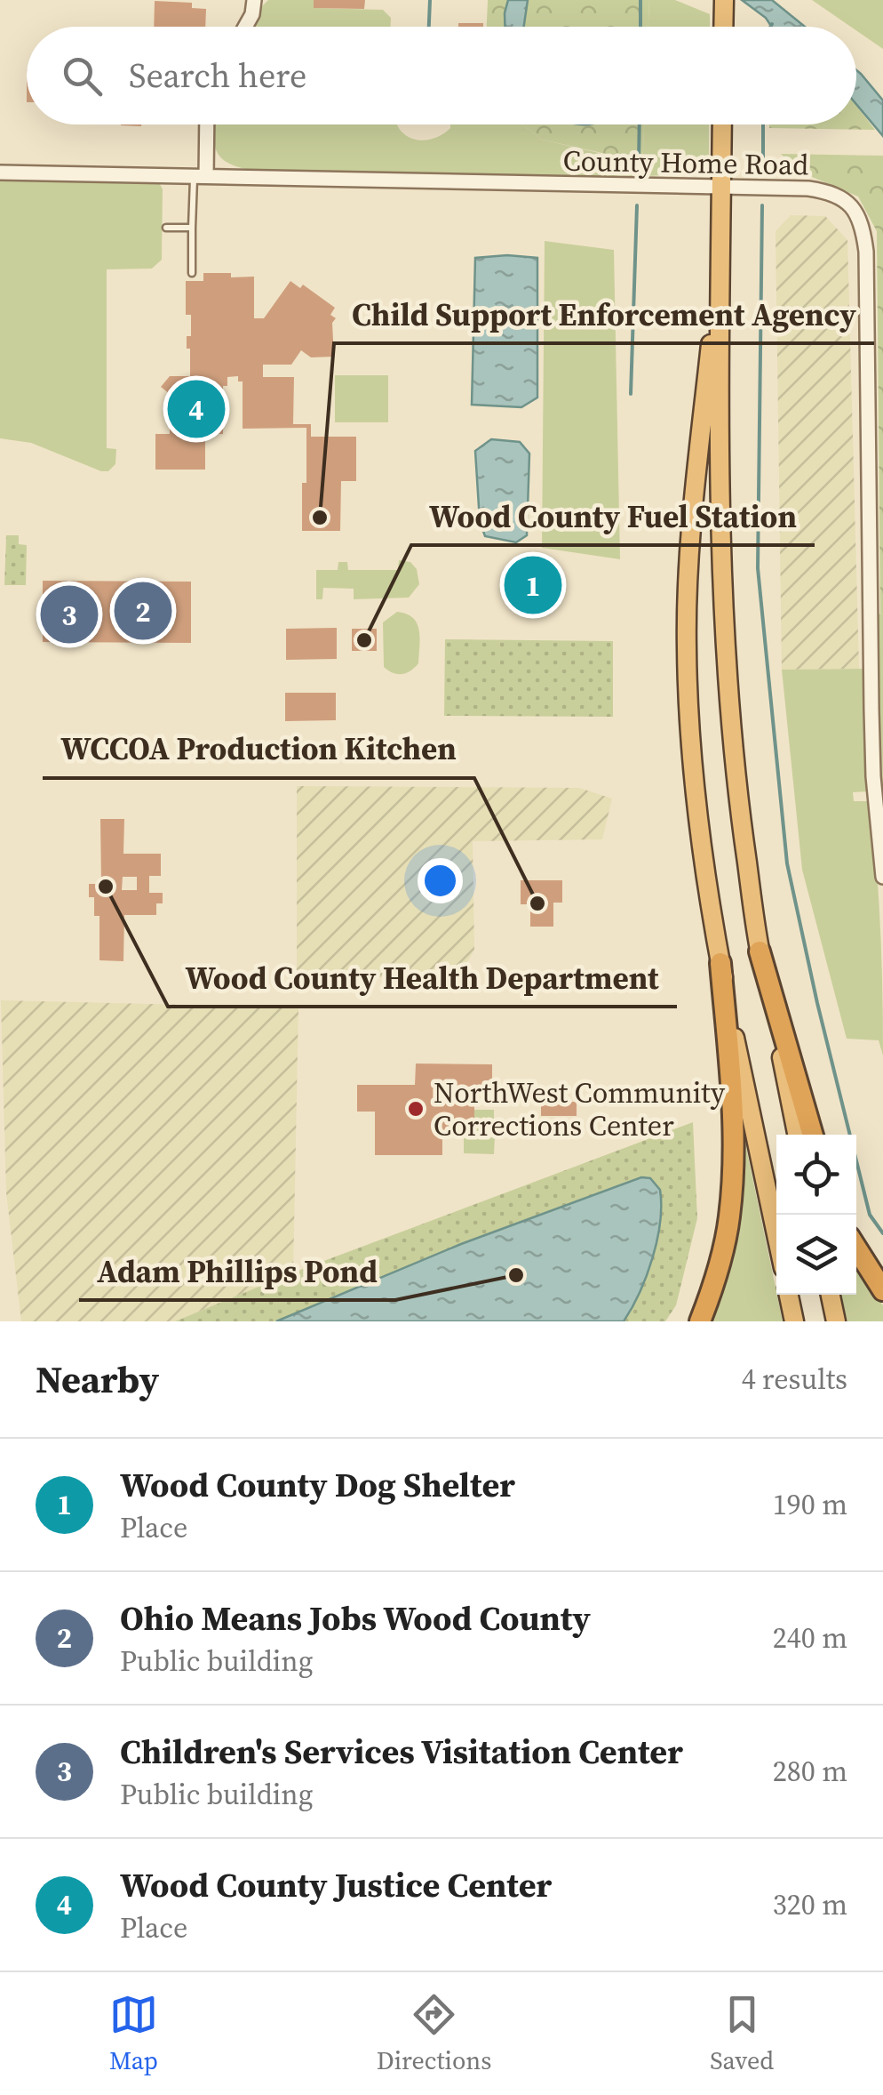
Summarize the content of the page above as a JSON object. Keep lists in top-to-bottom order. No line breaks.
{"streets":{"street":["County Home Road"]},"places":["Child Support Enforcement Agency","Wood County Fuel Station","Wood County Health Department","WCCOA Production Kitchen","NorthWest Community Corrections Center","Adam Phillips Pond"],"page":{"search":"Search here","pins":["4","1","2","3"],"heading":["Nearby","4 results"],"list":[{"mark":"1","name":"Wood County Dog Shelter","note":"Place","value":"190 m"},{"mark":"2","name":"Ohio Means Jobs Wood County","note":"Public building","value":"240 m"},{"mark":"3","name":"Children's Services Visitation Center","note":"Public building","value":"280 m"},{"mark":"4","name":"Wood County Justice Center","note":"Place","value":"320 m"}],"nav":["Map","Directions","Saved"]}}
